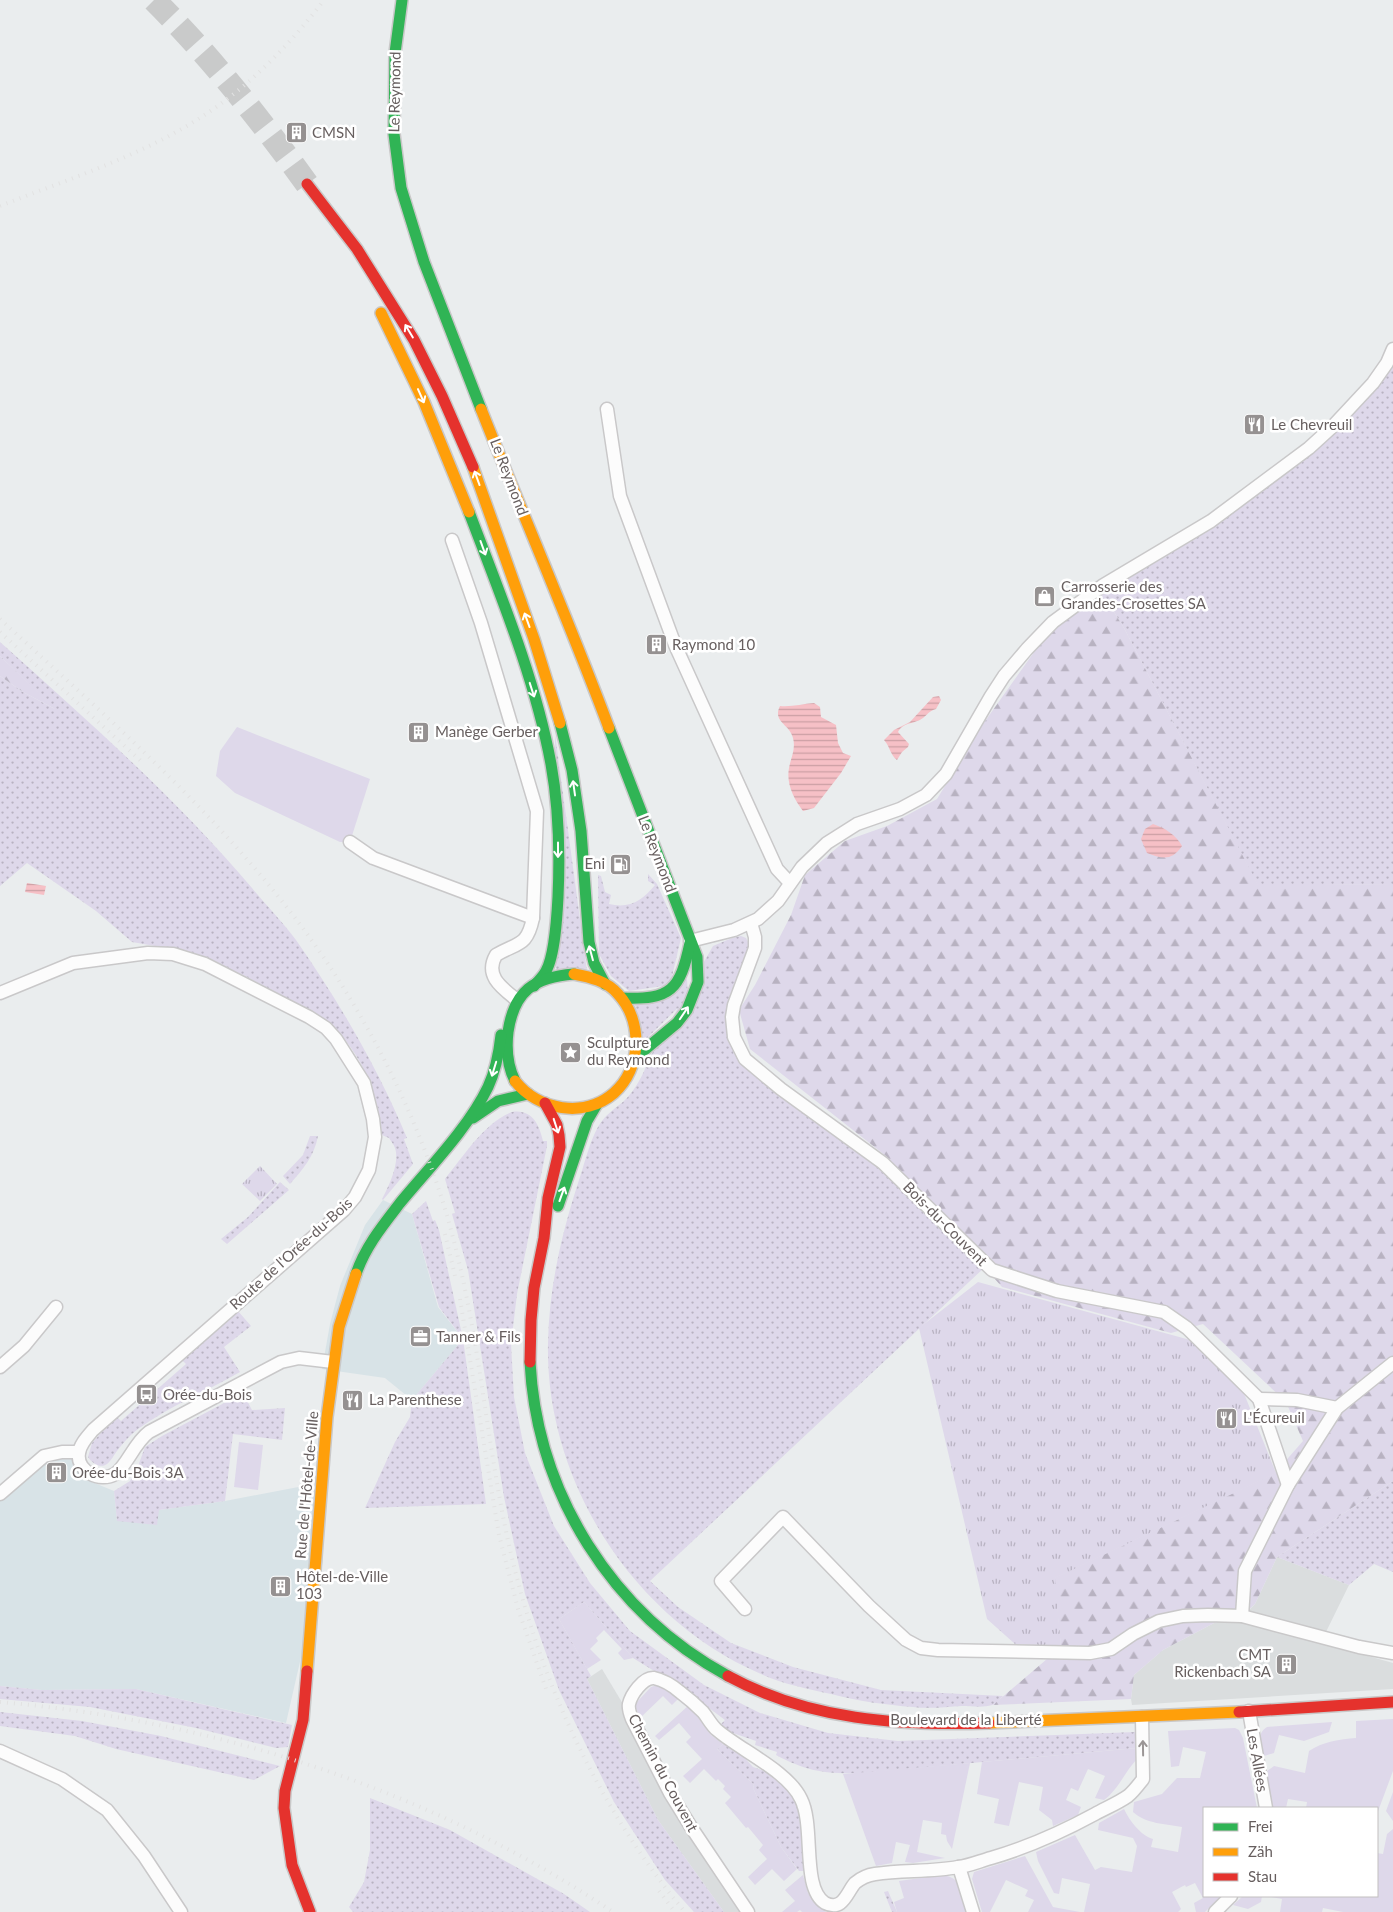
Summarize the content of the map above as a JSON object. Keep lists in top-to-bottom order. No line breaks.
{"streets":{"main road":["Le Reymond","Rue de l'Hôtel-de-Ville","Boulevard de la Liberté"],"street":["Bois-du-Couvent","Route de l'Orée-du-Bois","Les Allées","Chemin du Couvent"]},"crossings":[["Le Reymond","Rue de l'Hôtel-de-Ville"],["Le Reymond","Boulevard de la Liberté"],["Rue de l'Hôtel-de-Ville","Boulevard de la Liberté"],["Boulevard de la Liberté","Les Allées"],["Boulevard de la Liberté","Chemin du Couvent"]],"places":{"building":["CMSN","Raymond 10","Manège Gerber","Orée-du-Bois 3A","Hôtel-de-Ville 103","CMT Rickenbach SA"],"restaurant":["Le Chevreuil","La Parenthese","L'Écureuil"],"shop":["Carrosserie des Grandes-Crosettes SA"],"fuel station":["Eni"],"place":["Sculpture du Reymond"],"office":["Tanner & Fils"],"bus stop":["Orée-du-Bois"]},"legend":["Frei","Zäh","Stau"]}
